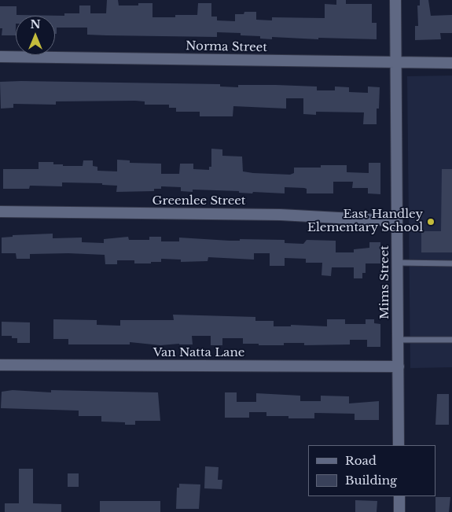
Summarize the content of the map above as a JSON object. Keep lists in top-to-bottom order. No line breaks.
{"streets":{"street":["Norma Street","Greenlee Street","Mims Street","Van Natta Lane"]},"crossings":[["Norma Street","Mims Street"],["Greenlee Street","Mims Street"],["Mims Street","Van Natta Lane"]],"places":["East Handley Elementary School"],"legend":["Road","Building"],"north":"top"}
